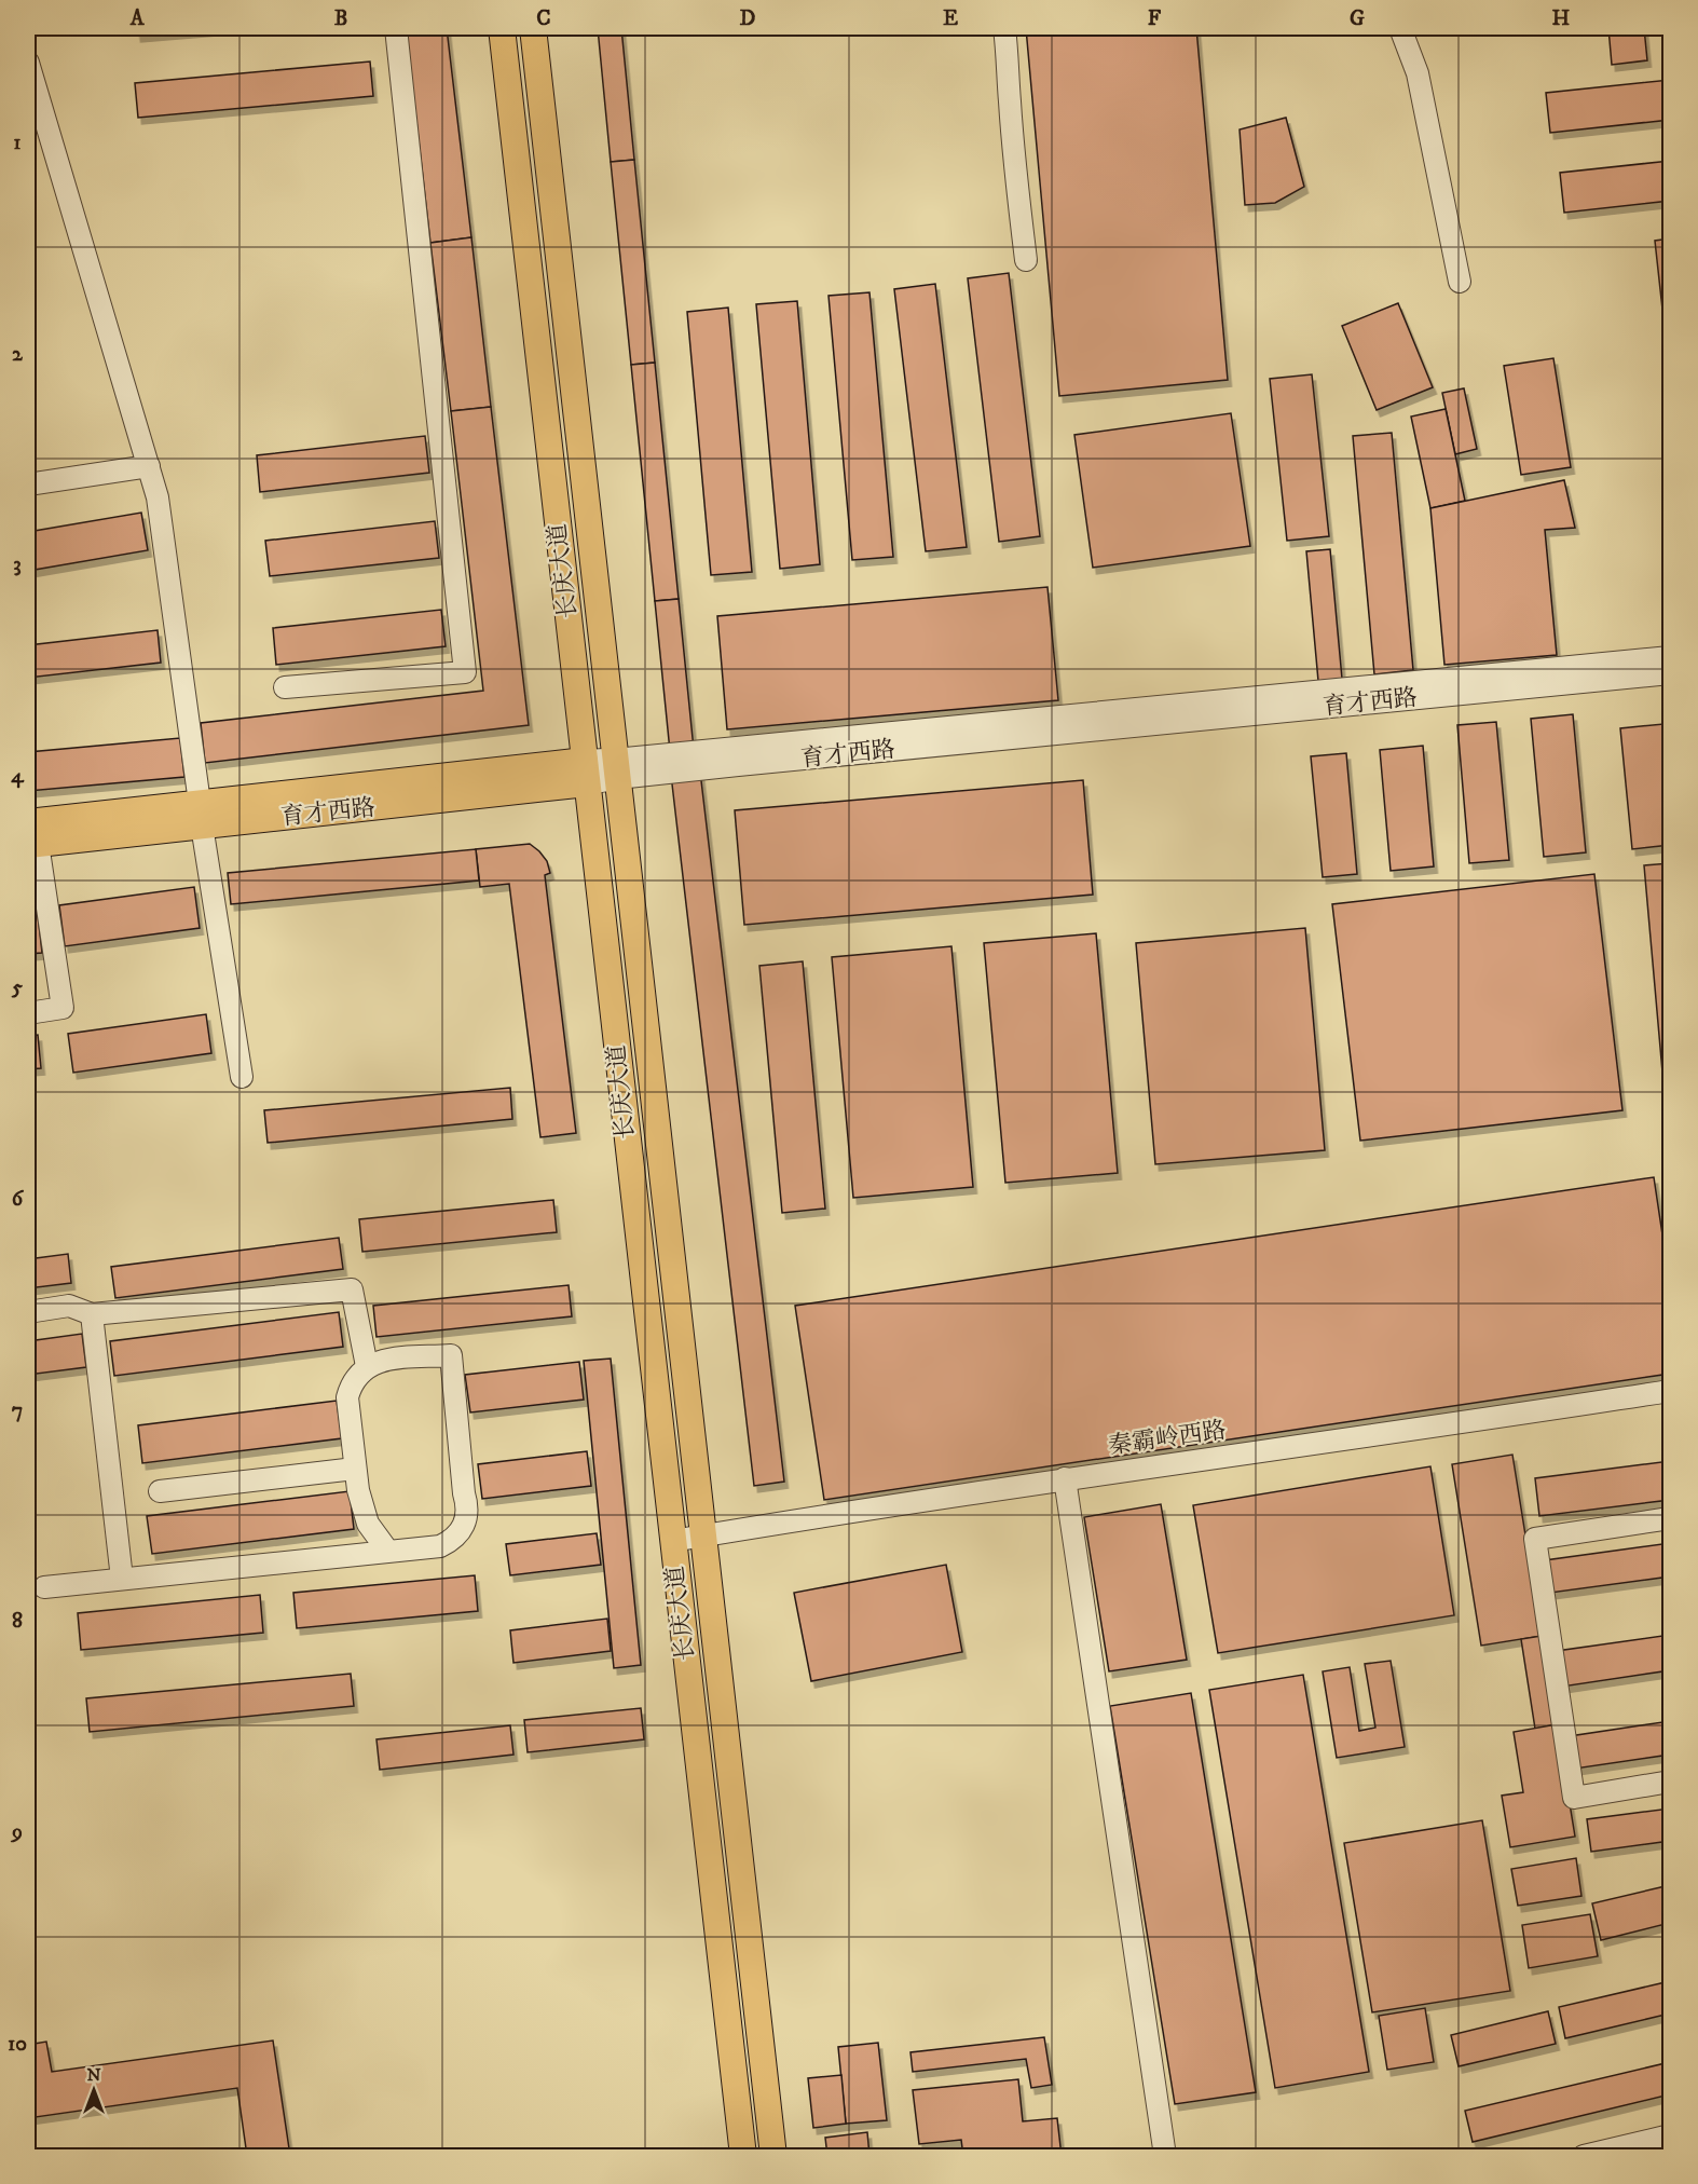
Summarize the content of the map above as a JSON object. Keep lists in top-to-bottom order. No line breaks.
{"streets":{"main road":["长庆大道","育才西路"],"street":["秦霸岭西路"]},"crossings":[["长庆大道","育才西路"],["长庆大道","秦霸岭西路"]],"north":"top","grid":{"columns":["A","B","C","D","E","F","G","H"],"rows":["1","2","3","4","5","6","7","8","9","10"]}}
